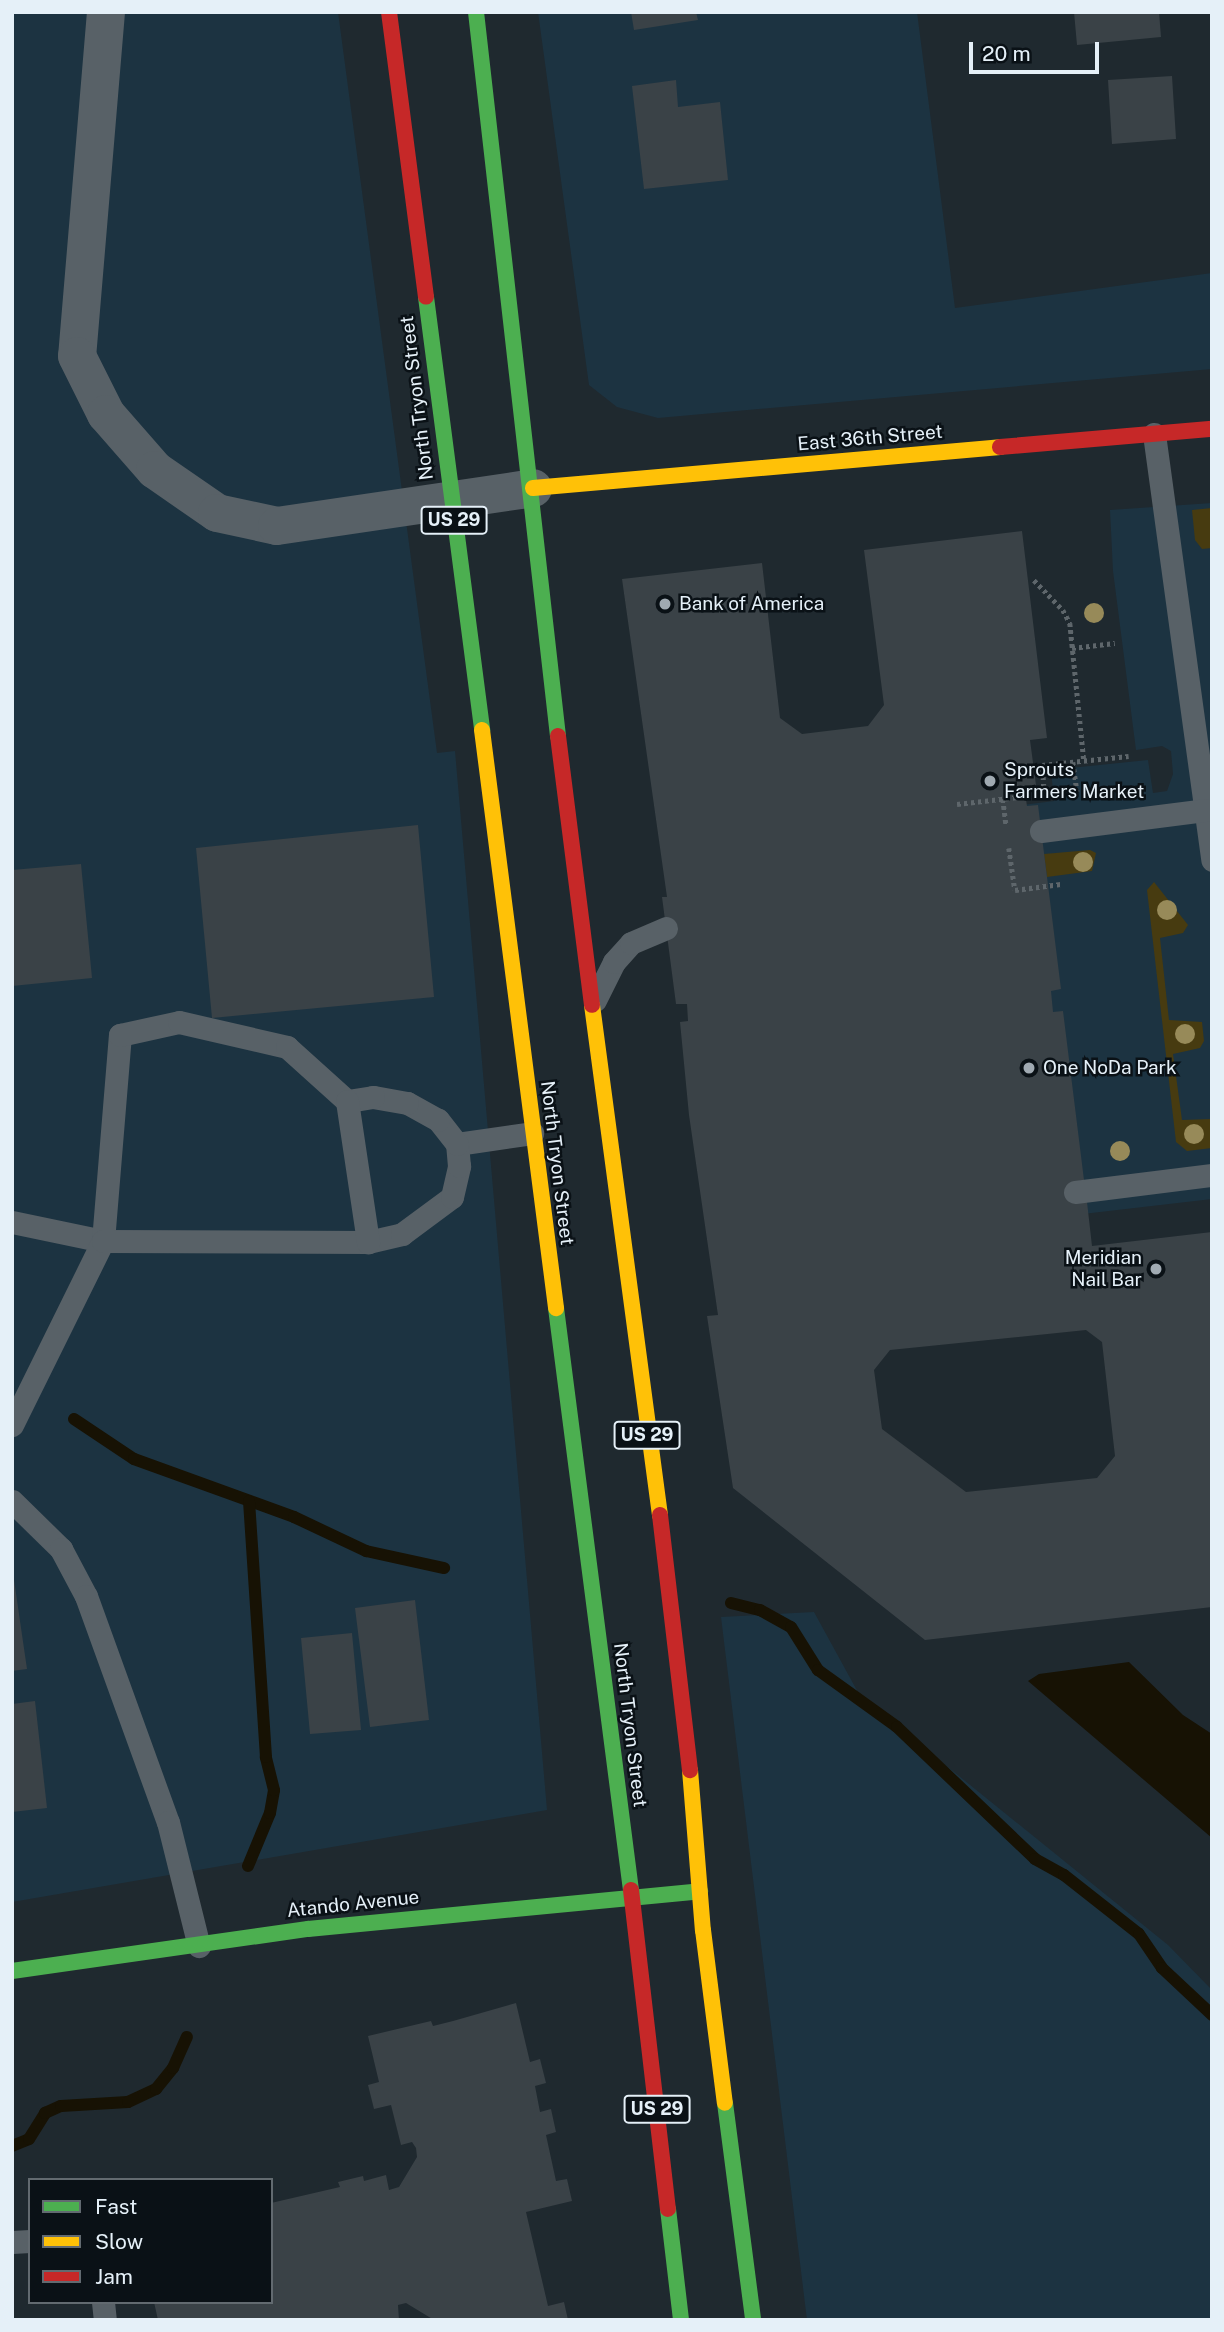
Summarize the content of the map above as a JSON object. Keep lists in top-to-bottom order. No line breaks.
{"streets":{"main road":["North Tryon Street","East 36th Street","US 29","Atando Avenue"]},"crossings":[["North Tryon Street","Atando Avenue"],["East 36th Street","US 29"],["US 29","Atando Avenue"]],"places":["Bank of America","Sprouts Farmers Market","One NoDa Park","Meridian Nail Bar"],"legend":["Fast","Slow","Jam"],"scale_bar":"20 m"}
